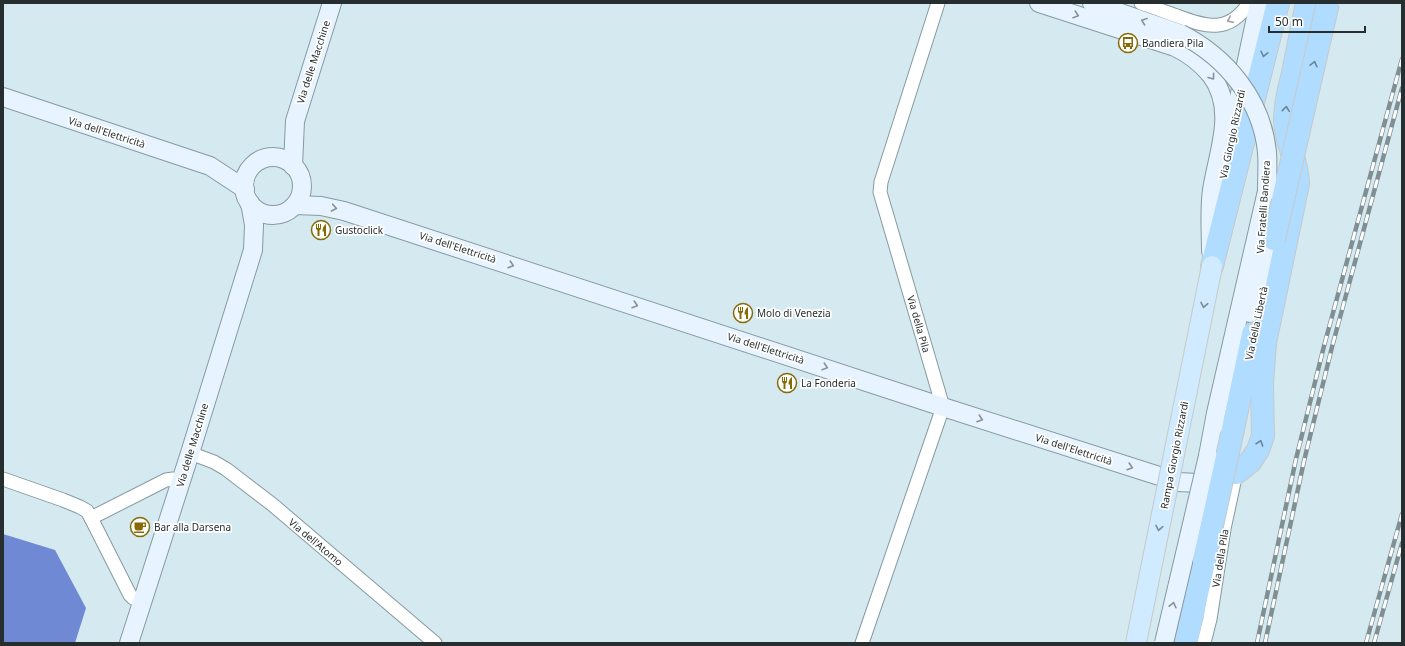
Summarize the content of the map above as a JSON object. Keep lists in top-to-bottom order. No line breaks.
{"streets":{"highway":["Via della Libertà"],"main road":["Rampa Giorgio Rizzardi"],"street":["Via delle Macchine","Via dell'Elettricità","Via Giorgio Rizzardi","Via Fratelli Bandiera","Via della Pila","Via dell'Atomo"]},"crossings":[["Via delle Macchine","Via dell'Elettricità"],["Via delle Macchine","Via dell'Atomo"],["Via dell'Elettricità","Via della Pila"],["Via Giorgio Rizzardi","Rampa Giorgio Rizzardi"],["Via Fratelli Bandiera","Via della Libertà"]],"one_way":["Via dell'Elettricità","Via Fratelli Bandiera","Rampa Giorgio Rizzardi"],"places":{"bus stop":["Bandiera Pila"],"restaurant":["Gustoclick","Molo di Venezia","La Fonderia"],"cafe":["Bar alla Darsena"]},"scale_bar":"50 m"}
